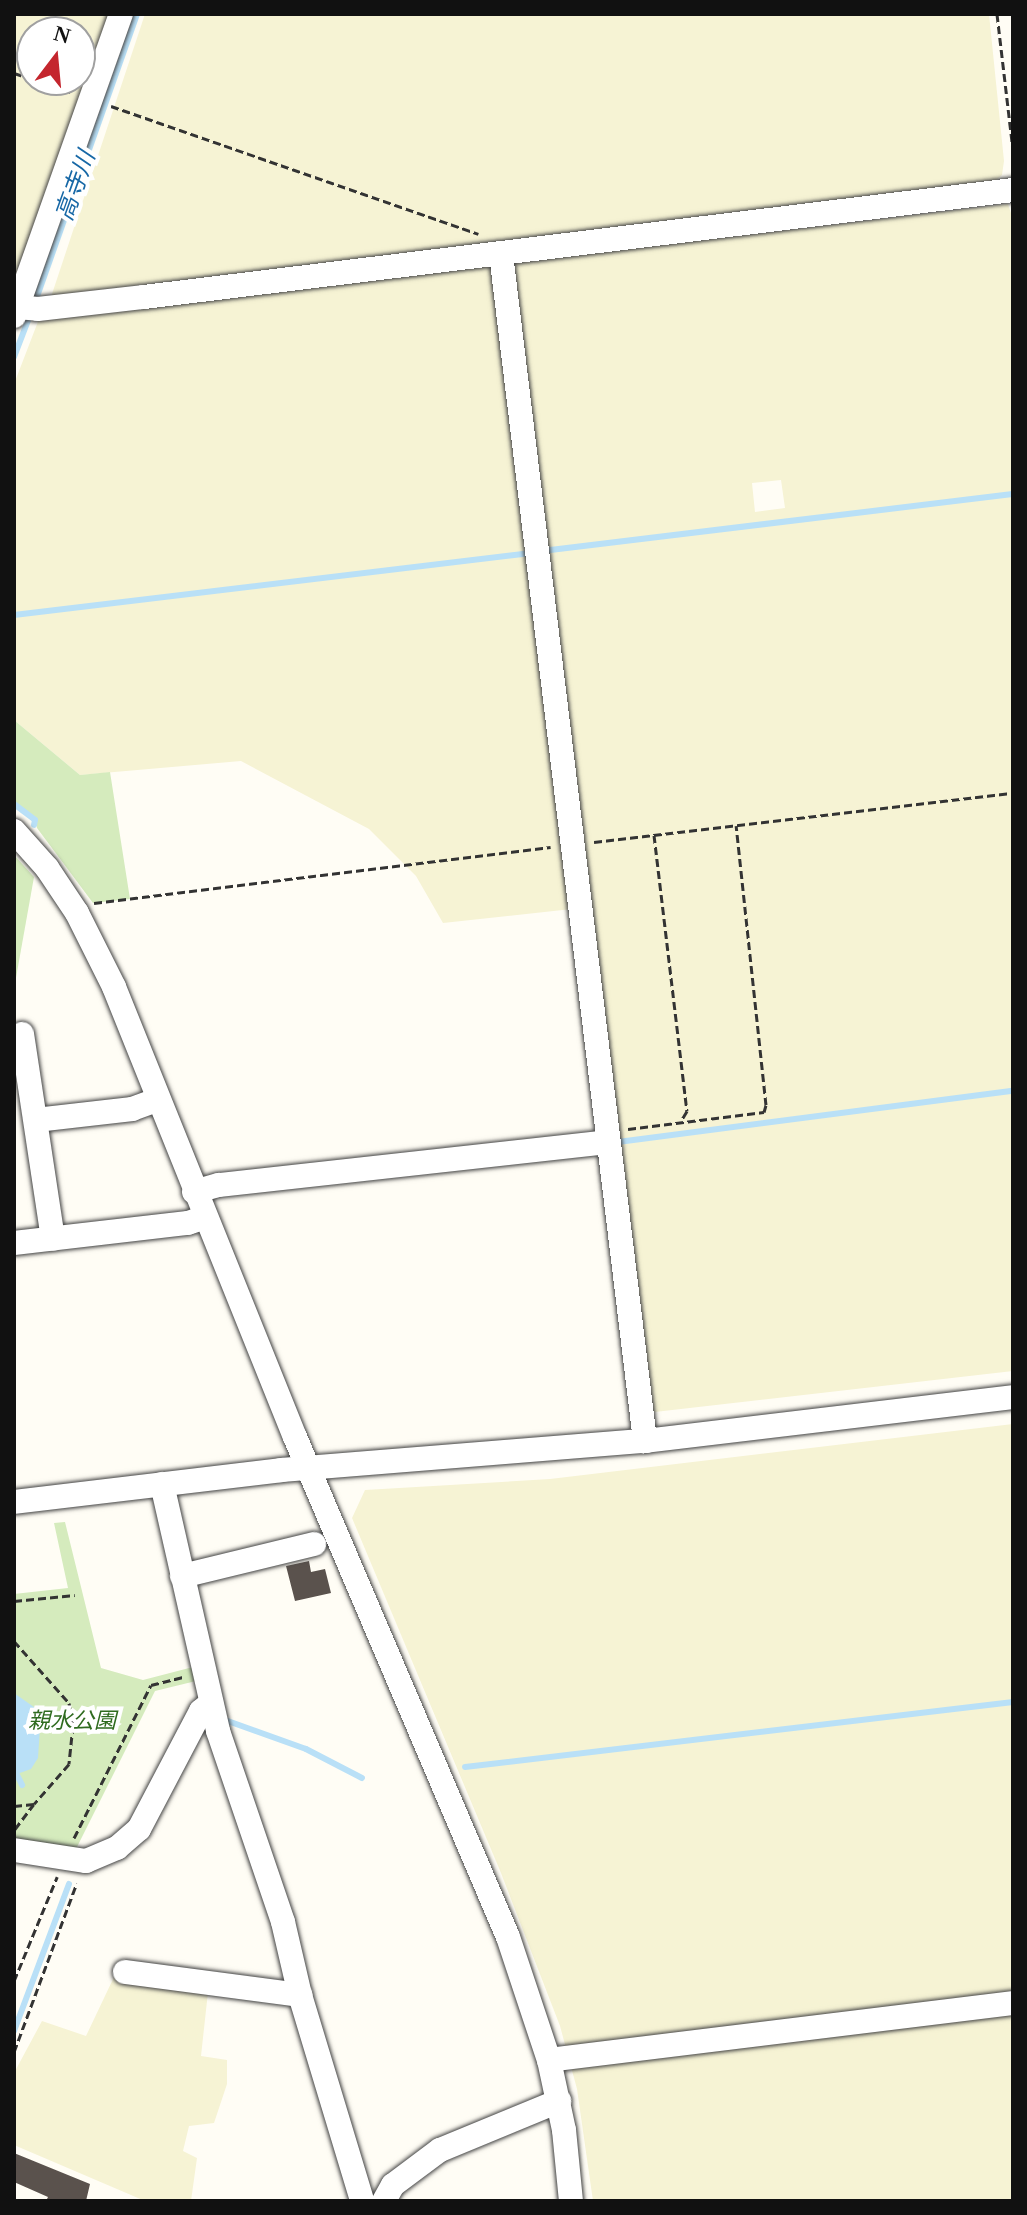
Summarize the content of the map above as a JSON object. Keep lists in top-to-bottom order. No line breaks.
{"water":["高寺川"],"parks":["親水公園"],"north":"top"}
